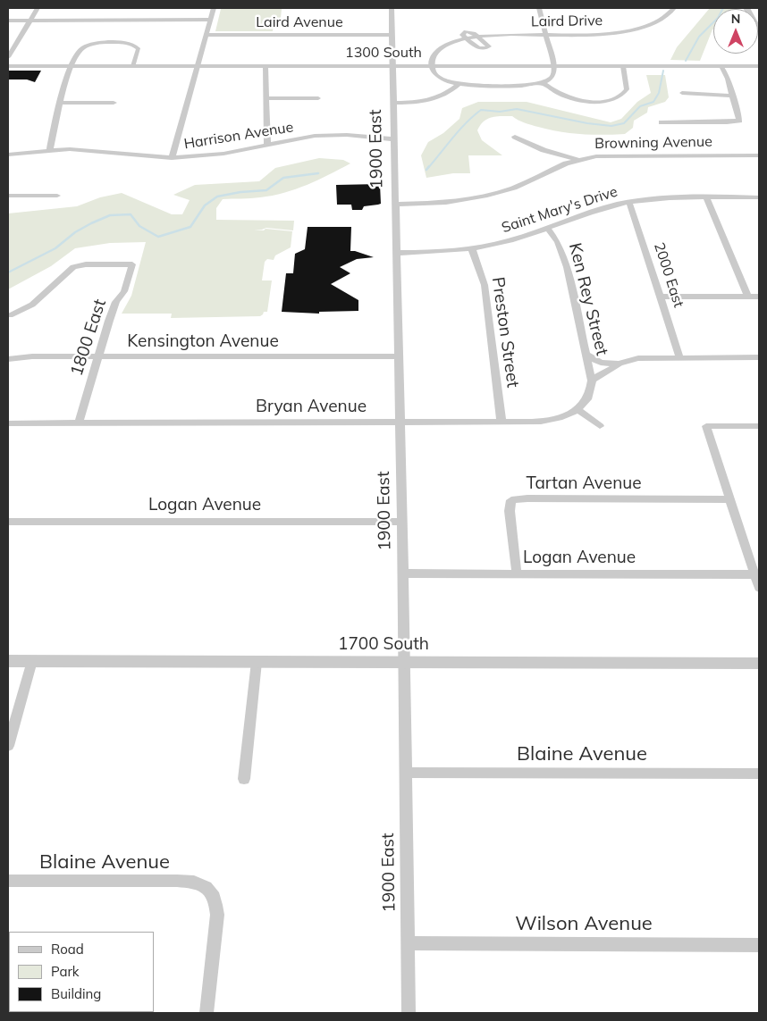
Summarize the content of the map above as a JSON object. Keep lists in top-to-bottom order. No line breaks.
{"streets":{"street":["Laird Drive","Laird Avenue","1300 South","Harrison Avenue","Browning Avenue","1900 East","Saint Mary's Drive","2000 East","Ken Rey Street","Preston Street","1800 East","Kensington Avenue","Bryan Avenue","Tartan Avenue","Logan Avenue","1700 South","Blaine Avenue","Wilson Avenue"]},"crossings":[["Laird Drive","1300 South"],["Laird Avenue","1900 East"],["1300 South","1900 East"],["Harrison Avenue","1900 East"],["Browning Avenue","1900 East"],["1900 East","Saint Mary's Drive"],["1900 East","Kensington Avenue"],["1900 East","Bryan Avenue"],["1900 East","Logan Avenue"],["1900 East","1700 South"],["1900 East","Blaine Avenue"],["1900 East","Wilson Avenue"],["Saint Mary's Drive","2000 East"],["Saint Mary's Drive","Ken Rey Street"],["Saint Mary's Drive","Preston Street"],["Preston Street","Bryan Avenue"],["1800 East","Kensington Avenue"],["1800 East","Bryan Avenue"],["Tartan Avenue","Logan Avenue"]],"legend":["Road","Park","Building"],"north":"top"}
